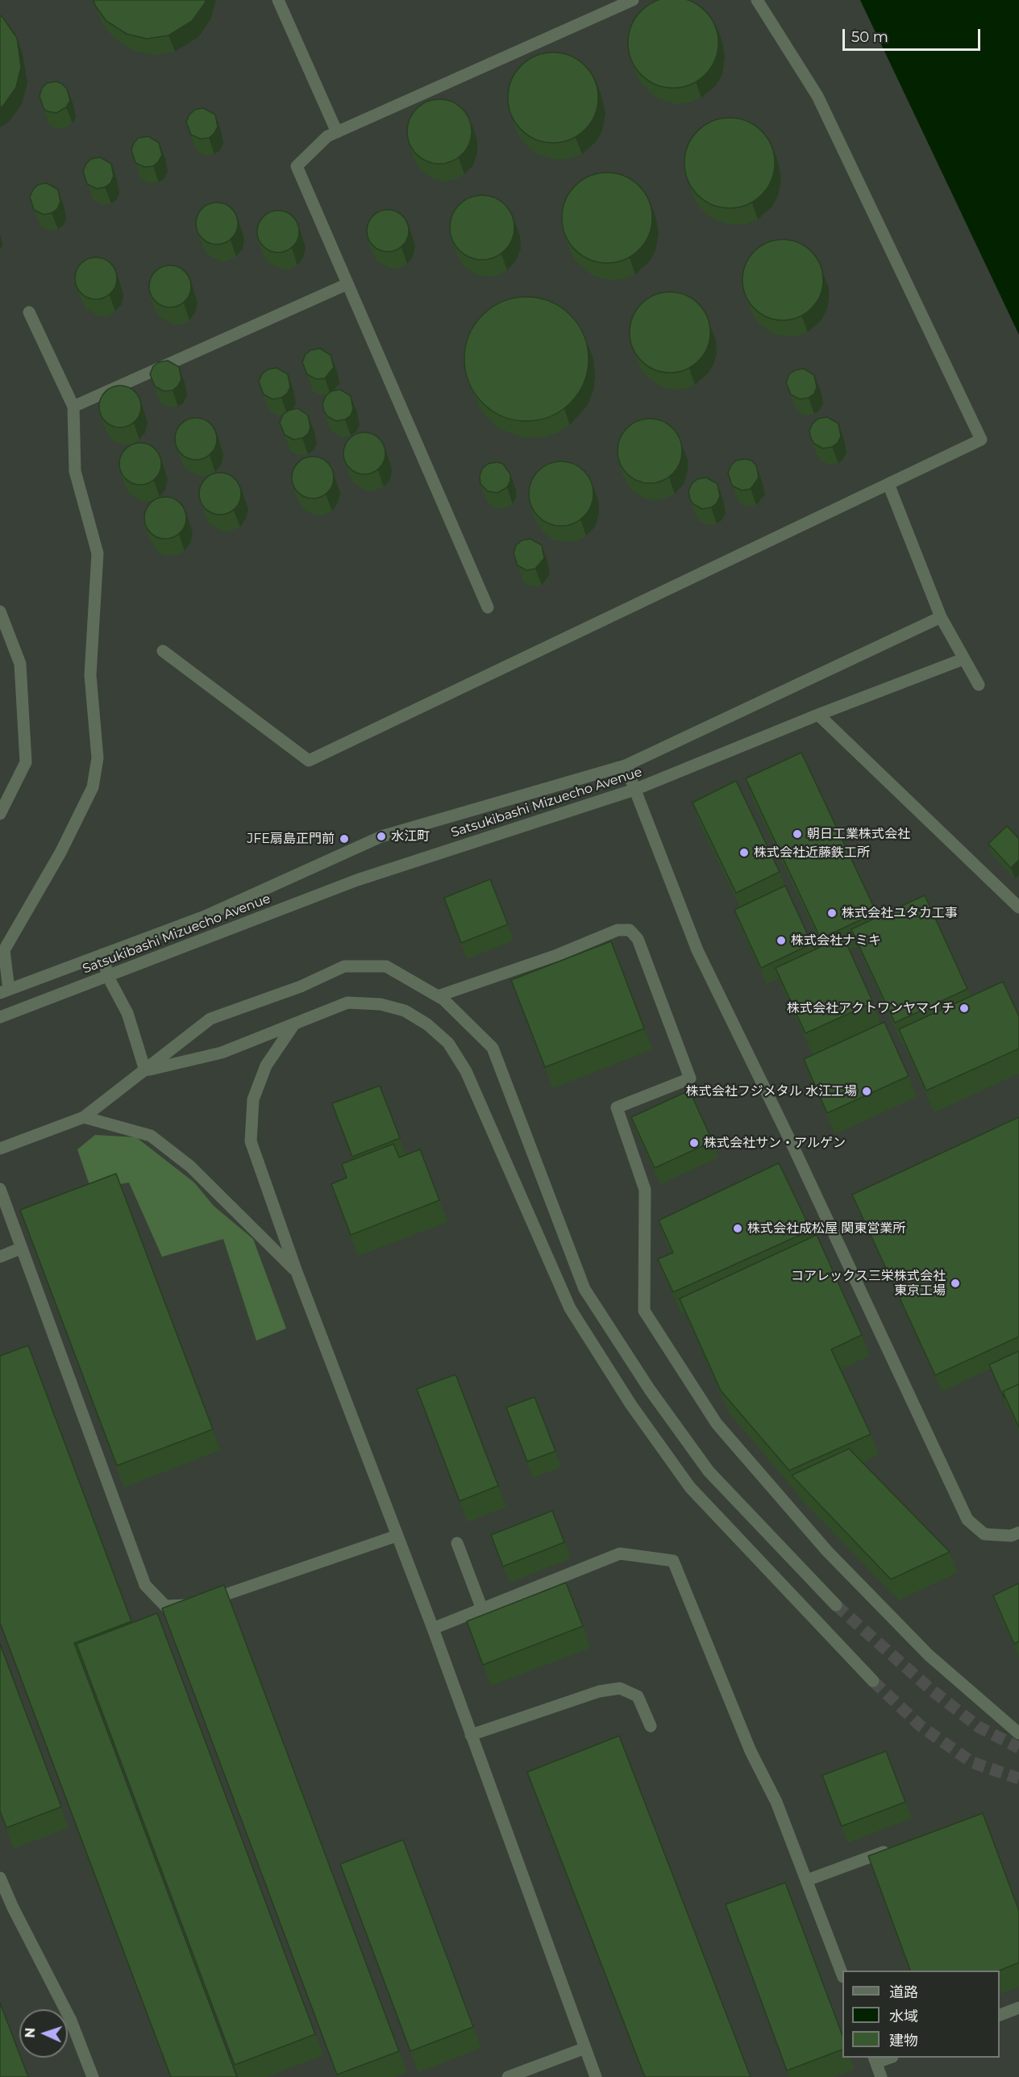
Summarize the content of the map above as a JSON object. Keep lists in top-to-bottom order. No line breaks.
{"streets":{"street":["Satsukibashi Mizuecho Avenue"]},"places":["朝日工業株式会社","水江町","JFE扇島正門前","株式会社近藤鉄工所","株式会社ユタカ工事","株式会社ナミキ","株式会社アクトワンヤマイチ","株式会社フジメタル 水江工場","株式会社サン・アルゲン","株式会社成松屋 関東営業所","コアレックス三栄株式会社 東京工場"],"legend":["道路","水域","建物"],"scale_bar":"50 m","north":"left"}
